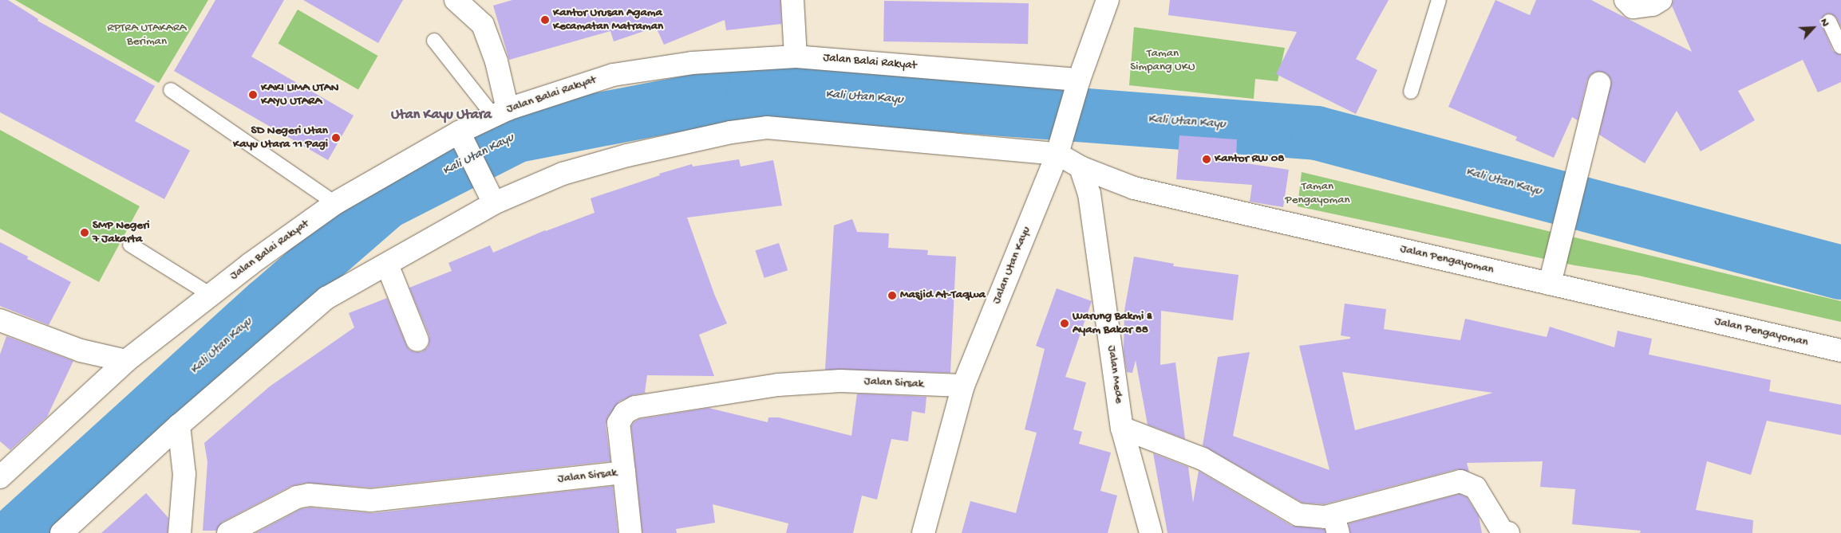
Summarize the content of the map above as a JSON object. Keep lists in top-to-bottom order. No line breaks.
{"streets":{"street":["Jalan Balai Rakyat","Jalan Pengayoman","Jalan Utan Kayu","Jalan Mede","Jalan Sirsak"]},"crossings":[["Jalan Balai Rakyat","Jalan Utan Kayu"],["Jalan Pengayoman","Jalan Utan Kayu"],["Jalan Pengayoman","Jalan Mede"],["Jalan Utan Kayu","Jalan Sirsak"]],"districts":["Utan Kayu Utara"],"water":["Kali Utan Kayu"],"parks":["RPTRA UTAKARA Beriman","Taman Simpang UKU","Taman Pengayoman"],"places":["Kantor Urusan Agama Kecamatan Matraman","KAKI LIMA UTAN KAYU UTARA","SD Negeri Utan Kayu Utara 11 Pagi","Kantor RW 08","SMP Negeri 7 Jakarta","Masjid At-Taqwa","Warung Bakmi & Ayam Bakar 88"],"north":"top right"}
